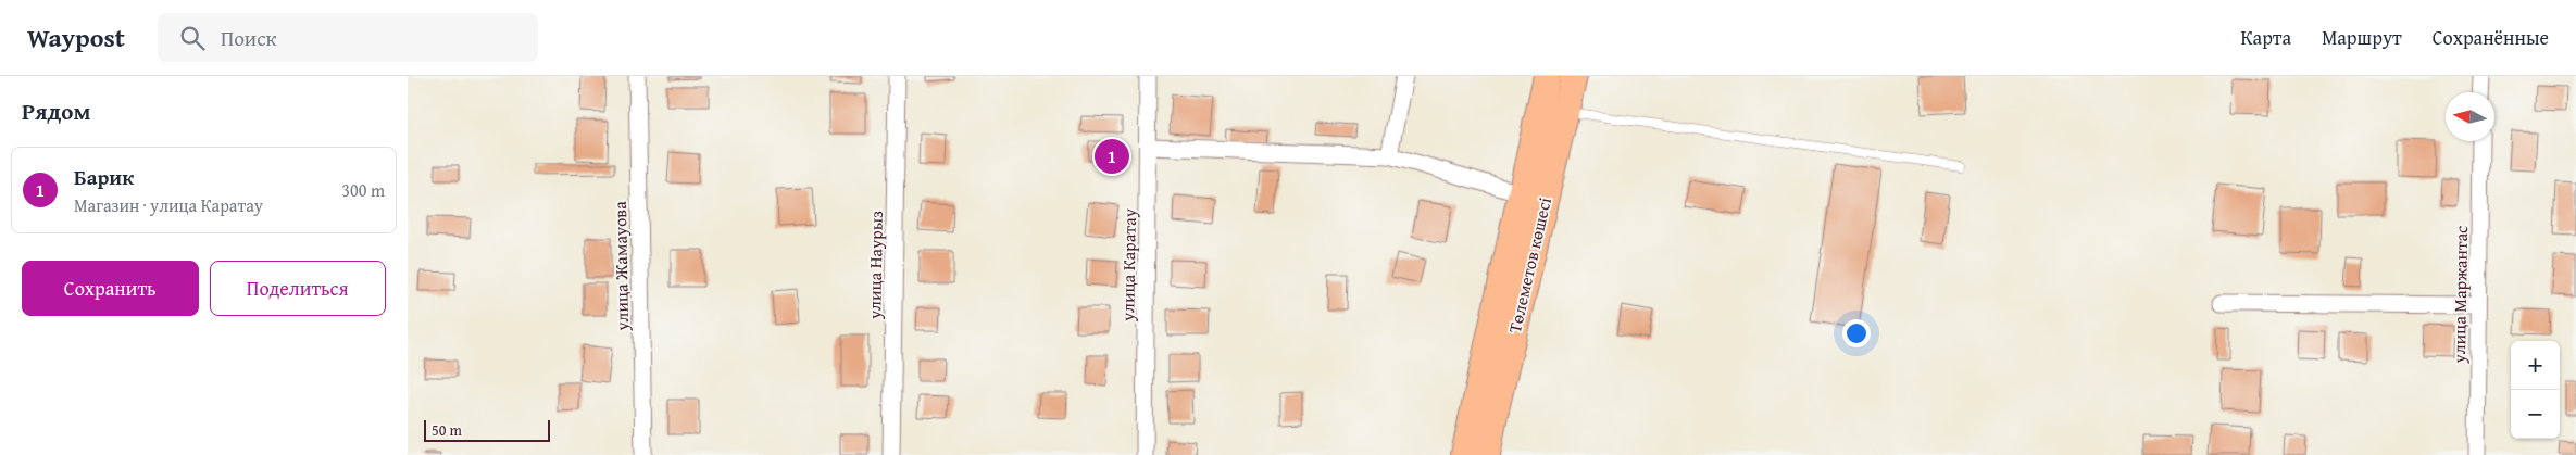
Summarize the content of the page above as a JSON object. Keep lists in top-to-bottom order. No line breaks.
{"streets":{"main road":["Төлеметов көшесі"],"street":["улица Наурыз","улица Каратау","улица Жамауова","улица Маржантас"]},"scale_bar":"50 m","north":"left","page":{"header":"Waypost","search":"Поиск","nav":["Карта","Маршрут","Сохранённые"],"heading":"Рядом","pins":"1","list":[{"mark":"1","name":"Барик","note":"Магазин · улица Каратау","value":"300 m"}],"buttons":["Сохранить","Поделиться"],"map_buttons":["+","−"],"scale":"50 m"}}
